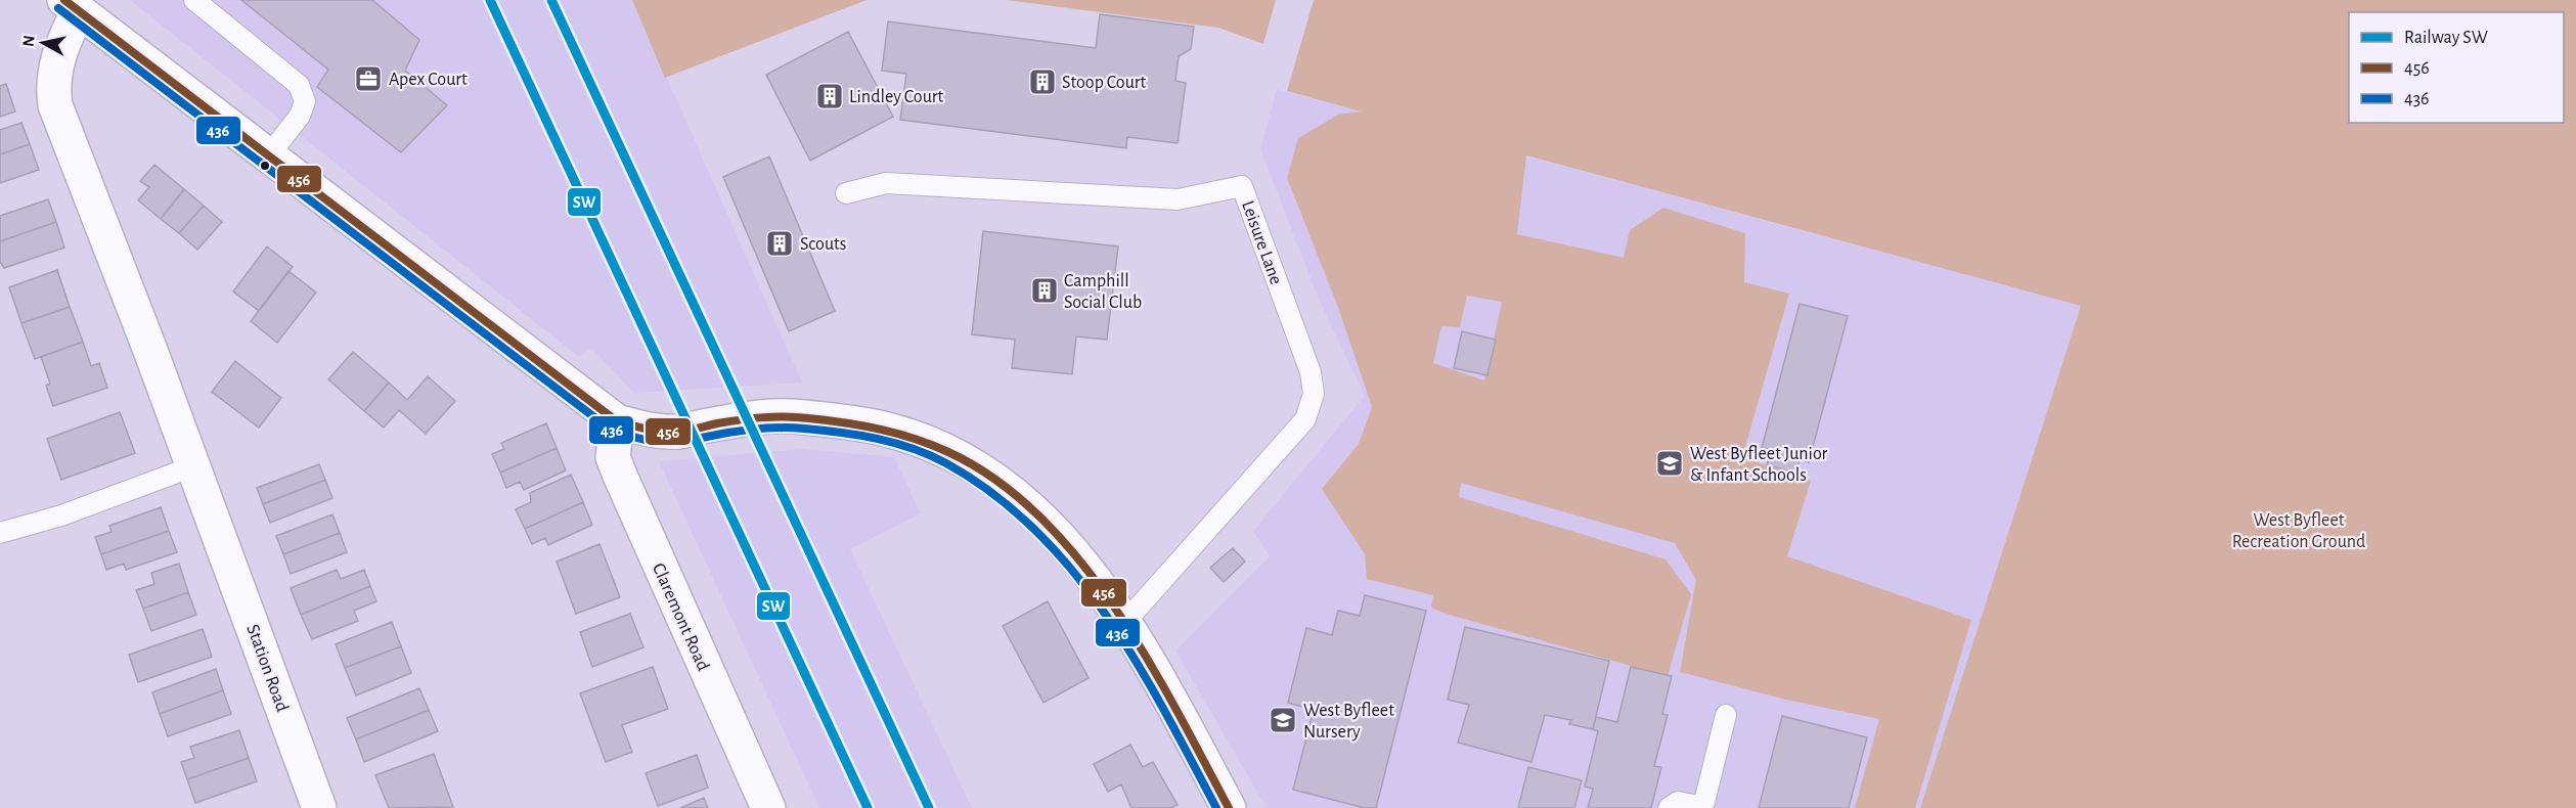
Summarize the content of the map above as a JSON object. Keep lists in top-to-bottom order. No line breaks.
{"streets":{"street":["Claremont Road","Station Road"],"lane":["Leisure Lane"]},"parks":["West Byfleet Recreation Ground"],"places":{"office":["Apex Court"],"building":["Stoop Court","Lindley Court","Scouts","Camphill Social Club"],"school or university":["West Byfleet Junior & Infant Schools","West Byfleet Nursery"]},"lines":["rail line SW","transit line 456","transit line 436"],"legend":["Railway SW","456","436"],"north":"left"}
